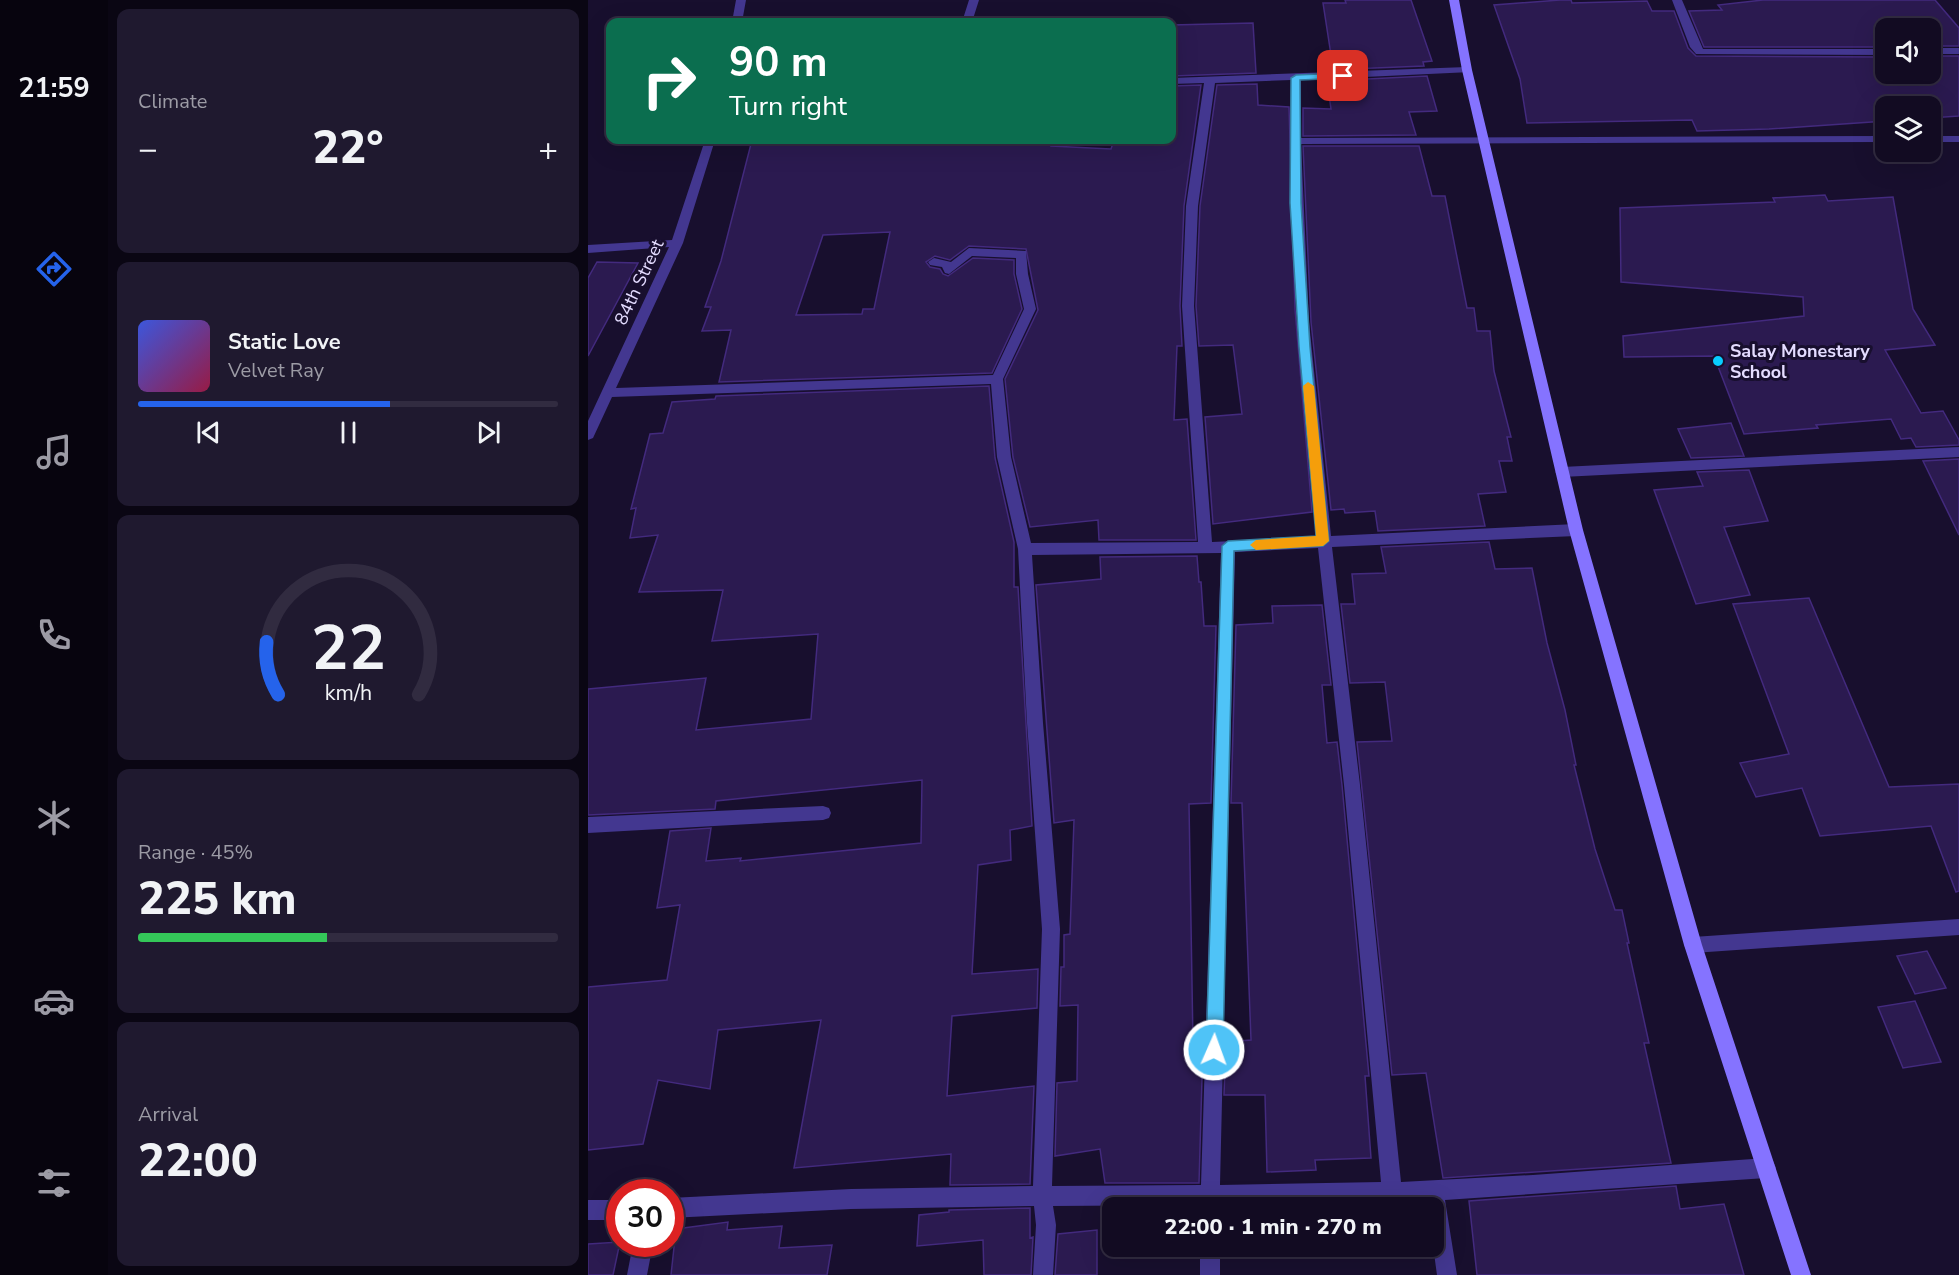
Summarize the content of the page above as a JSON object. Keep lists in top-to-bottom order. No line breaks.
{"streets":{"street":["84th Street"]},"places":["Salay Monestary School"],"page":{"tabs":"21:59","tile":["Climate",["Range · 45%","225 km"],["Arrival","22:00"]],"turn":["90 m","Turn right"],"heat":["−","22°","+"],"song":["Static Love","Velvet Ray"],"limit":"30","trip":"22:00 · 1 min · 270 m","gauge":["22","km/h"]}}
